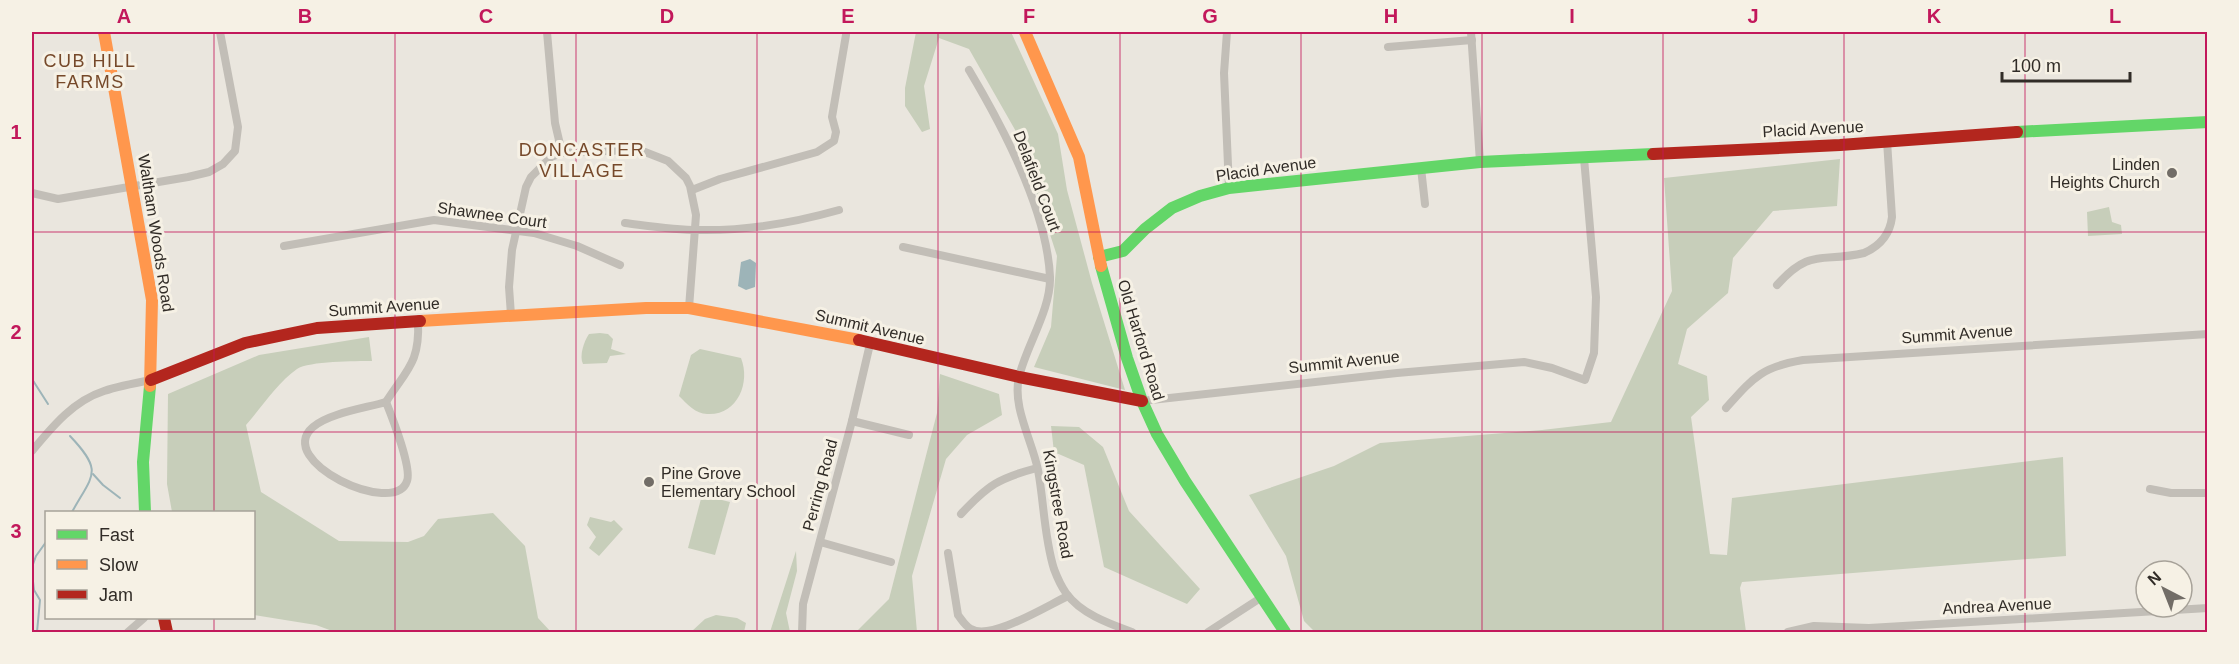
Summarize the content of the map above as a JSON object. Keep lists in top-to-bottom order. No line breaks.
{"streets":{"street":["Placid Avenue","Delafield Court","Shawnee Court","Waltham Woods Road","Summit Avenue","Old Harford Road","Perring Road","Kingstree Road","Andrea Avenue"]},"crossings":[["Placid Avenue","Summit Avenue"],["Placid Avenue","Old Harford Road"],["Delafield Court","Summit Avenue"],["Delafield Court","Kingstree Road"],["Waltham Woods Road","Summit Avenue"],["Summit Avenue","Old Harford Road"],["Summit Avenue","Perring Road"],["Summit Avenue","Kingstree Road"]],"districts":["CUB HILL FARMS","DONCASTER VILLAGE"],"places":["Linden Heights Church","Pine Grove Elementary School"],"legend":["Fast","Slow","Jam"],"scale_bar":"100 m","north":"top left","grid":{"columns":["A","B","C","D","E","F","G","H","I","J","K","L"],"rows":["1","2","3"]}}
